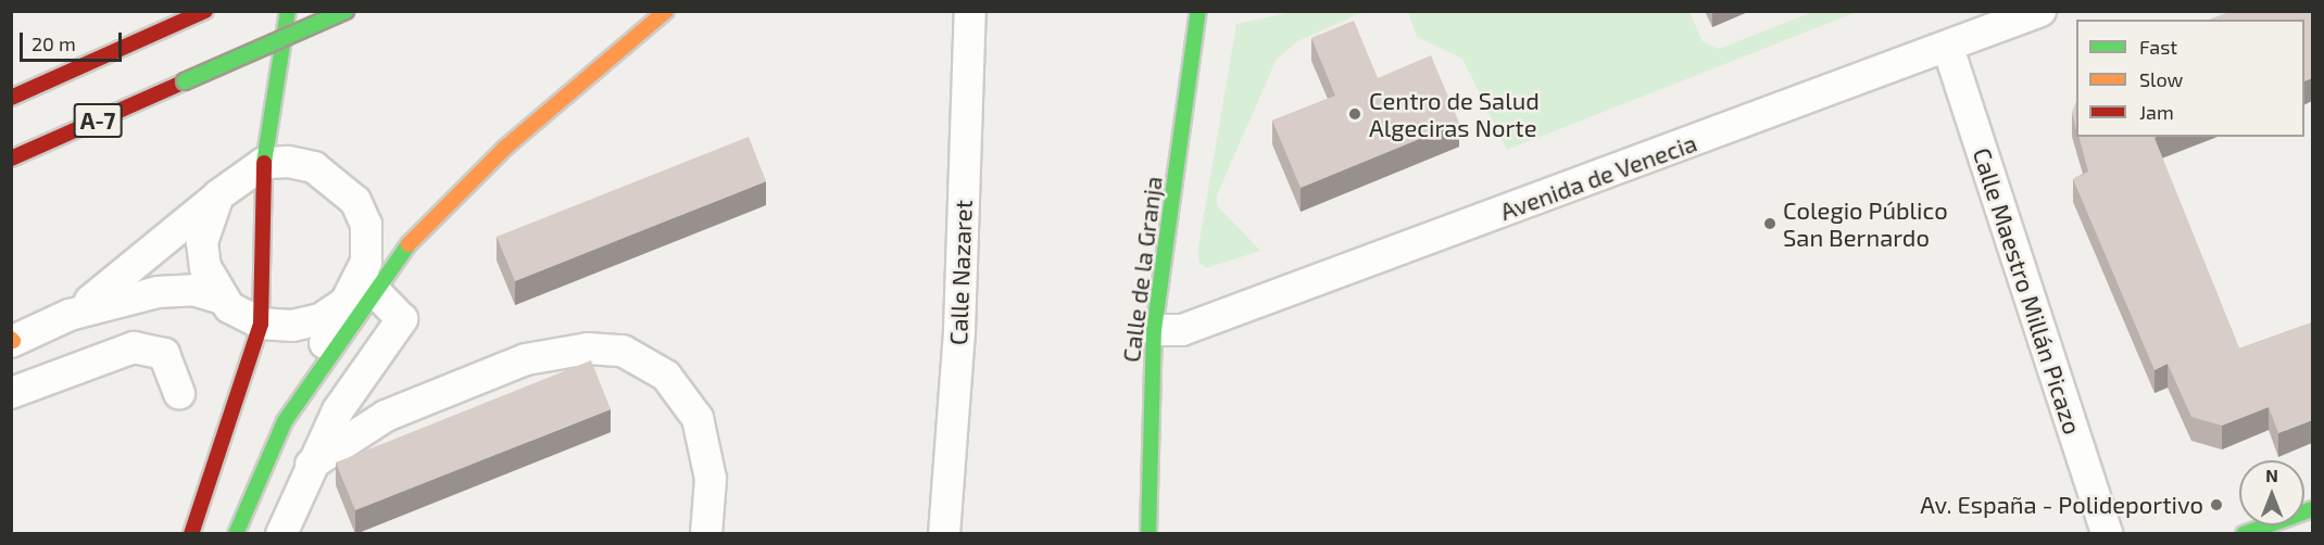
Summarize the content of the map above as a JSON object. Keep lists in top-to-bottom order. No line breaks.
{"streets":{"main road":["A-7","Calle de la Granja"],"street":["Avenida de Venecia","Calle Nazaret","Calle Maestro Millán Picazo"]},"crossings":[["Avenida de Venecia","Calle de la Granja"],["Avenida de Venecia","Calle Maestro Millán Picazo"]],"places":["Centro de Salud Algeciras Norte","Colegio Público San Bernardo","Av. España - Polideportivo"],"legend":["Fast","Slow","Jam"],"scale_bar":"20 m","north":"top"}
